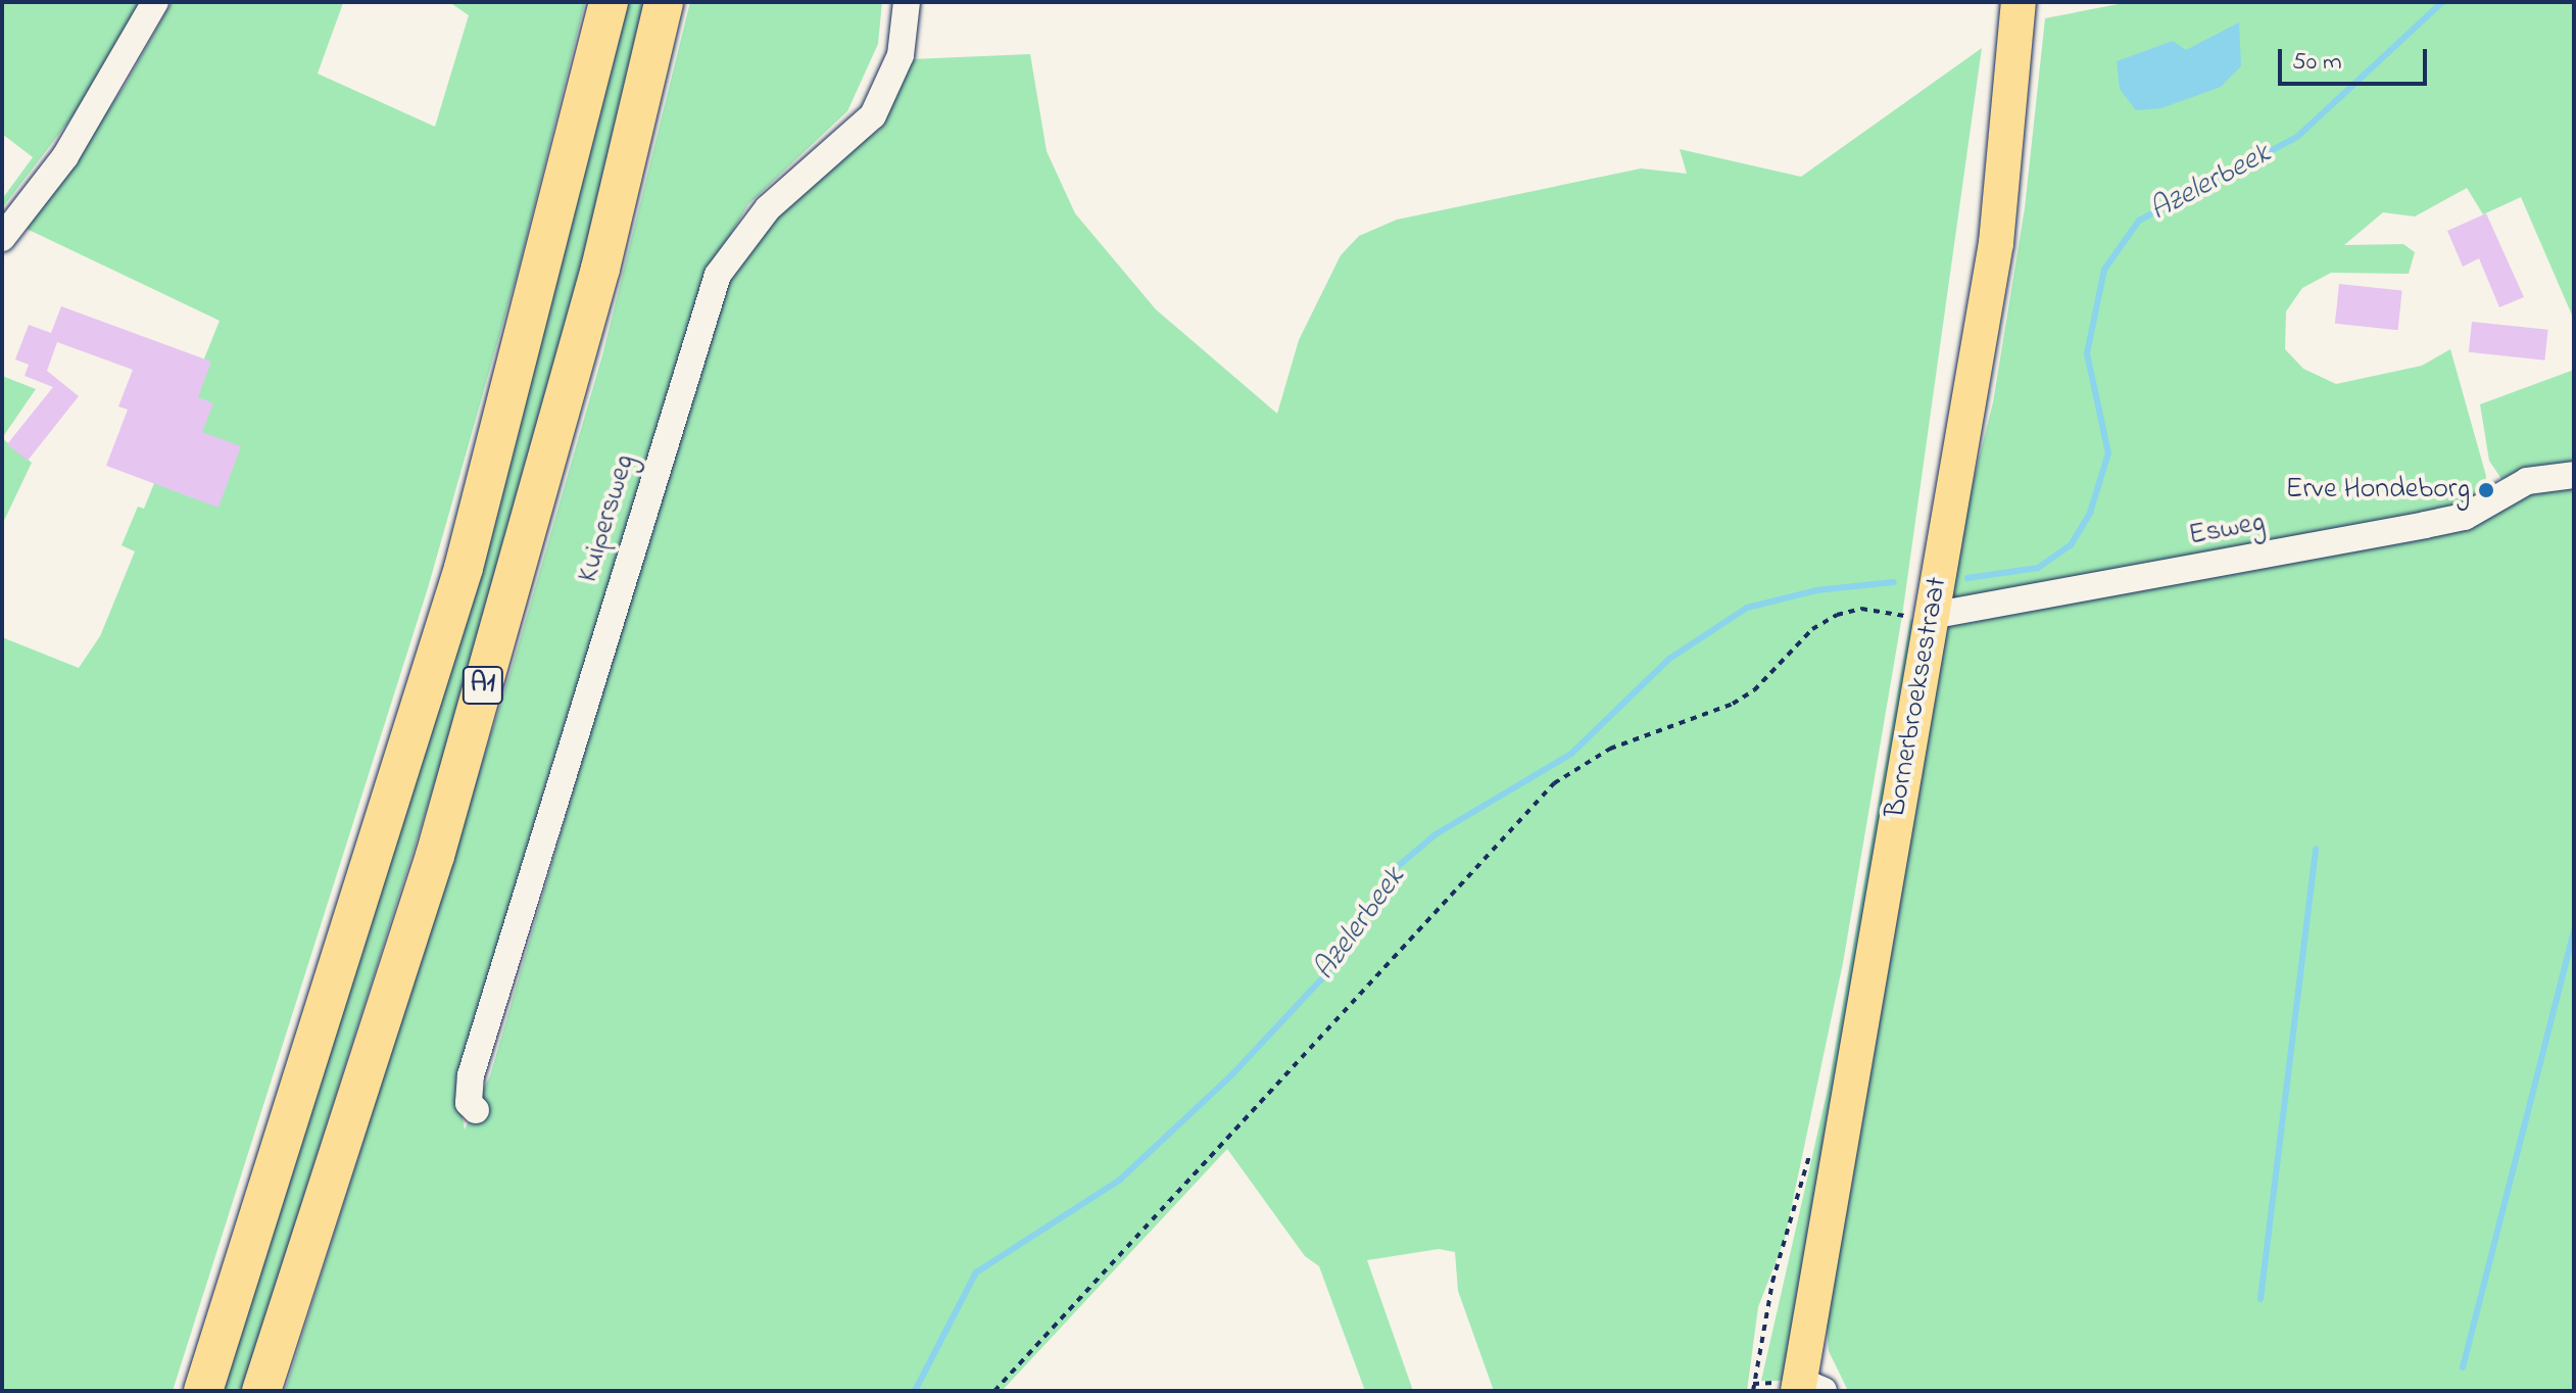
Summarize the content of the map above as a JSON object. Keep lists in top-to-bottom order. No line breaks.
{"streets":{"highway":["A1"],"main road":["Bornerbroeksestraat"],"street":["Kuipersweg","Esweg"]},"crossings":[["Esweg","Bornerbroeksestraat"]],"water":["Azelerbeek"],"places":["Erve Hondeborg"],"scale_bar":"50 m"}
